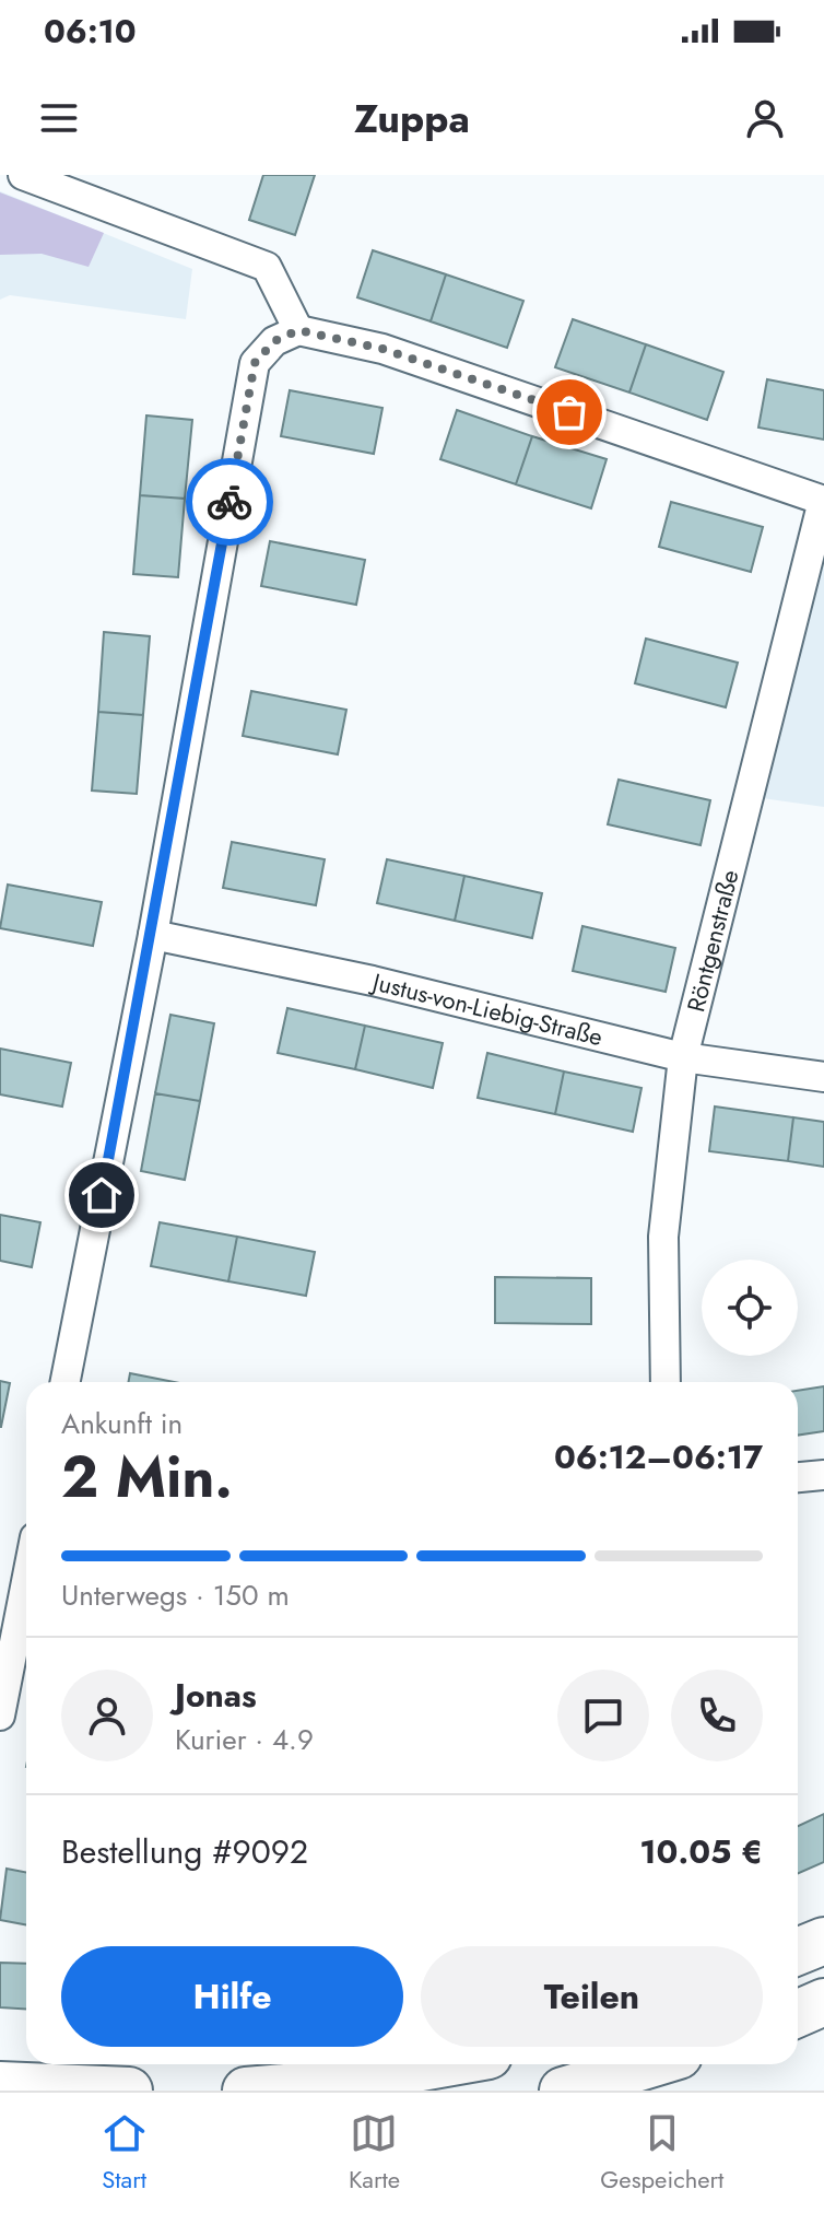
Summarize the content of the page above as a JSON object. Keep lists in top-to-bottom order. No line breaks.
{"streets":{"street":["Röntgenstraße","Justus-von-Liebig-Straße"]},"crossings":[["Röntgenstraße","Justus-von-Liebig-Straße"]],"page":{"status":"06:10","header":"Zuppa","heading":["2 Min.","Ankunft in","06:12–06:17"],"panel":["Jonas","Kurier · 4.9","Bestellung #9092","10.05 €"],"bar":"Unterwegs · 150 m","buttons":["Hilfe","Teilen"],"tabs":["Start","Karte","Gespeichert"]}}
